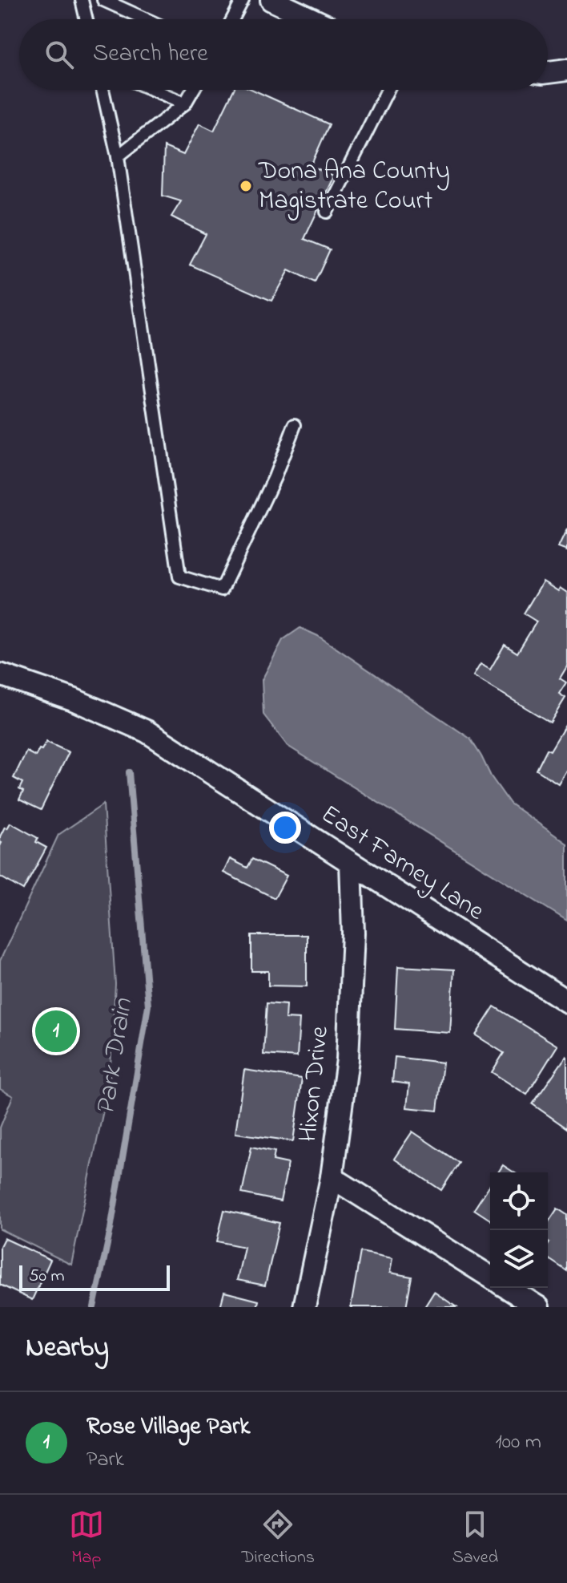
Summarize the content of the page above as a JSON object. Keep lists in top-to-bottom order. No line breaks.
{"streets":{"street":["East Farney Lane","Hixon Drive"]},"crossings":[["East Farney Lane","Hixon Drive"]],"water":["Park Drain"],"places":["Dona Ana County Magistrate Court"],"scale_bar":"50 m","page":{"search":"Search here","pins":"1","scale":"50 m","heading":"Nearby","list":[{"mark":"1","name":"Rose Village Park","note":"Park","value":"100 m"}],"nav":["Map","Directions","Saved"]}}
